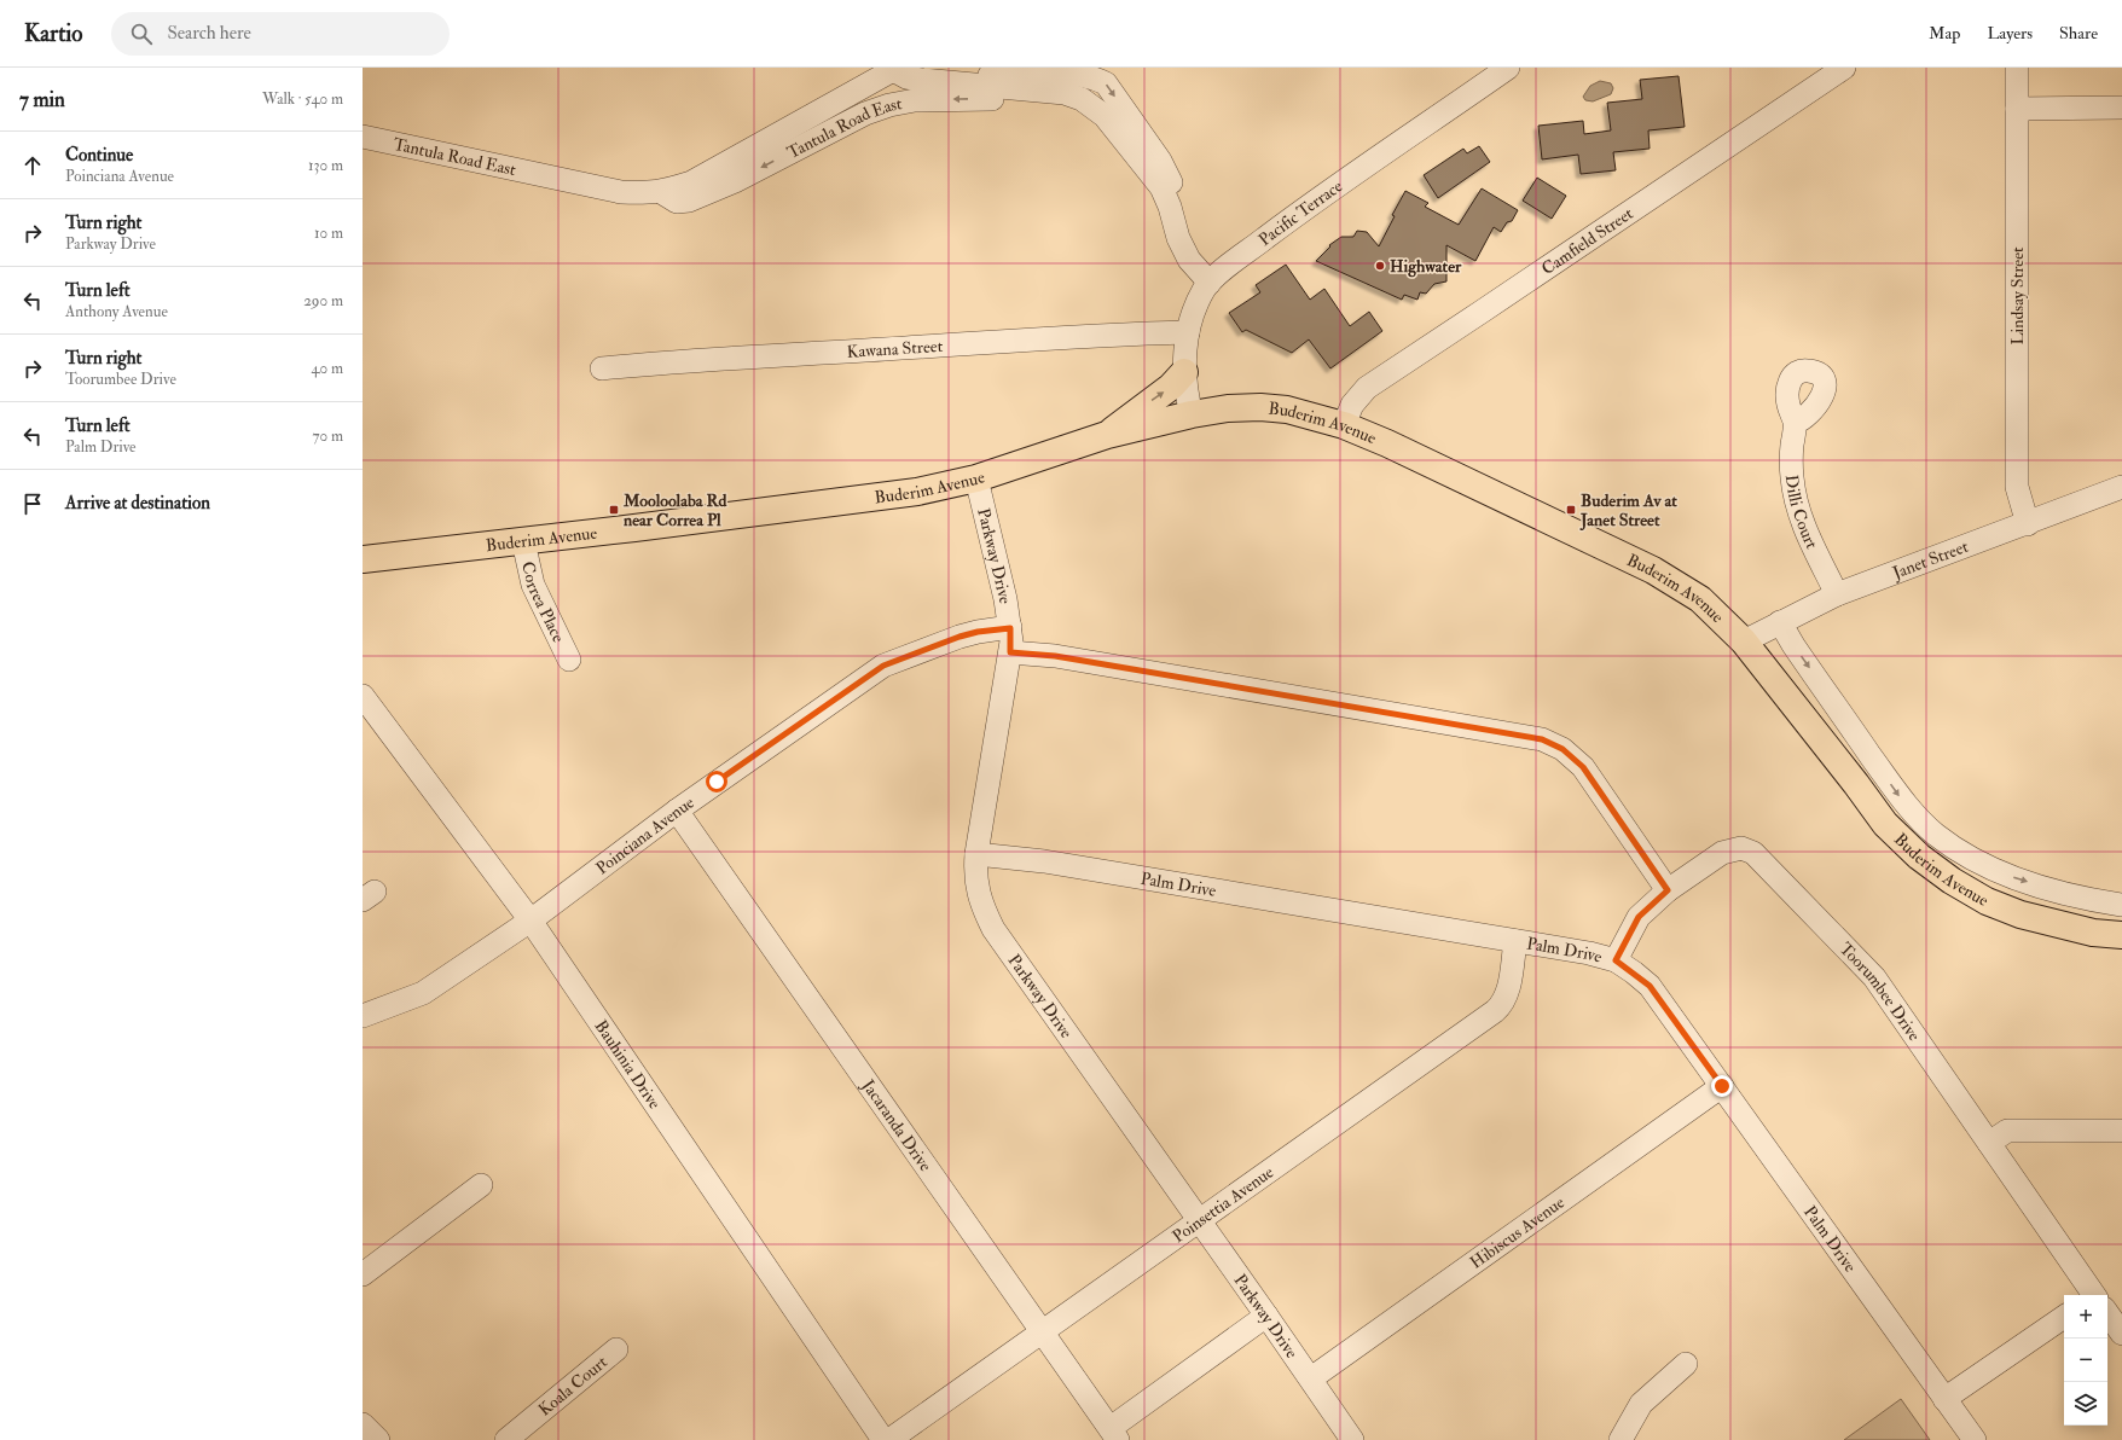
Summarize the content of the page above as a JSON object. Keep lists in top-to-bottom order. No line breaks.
{"streets":{"main road":["Buderim Avenue"],"street":["Tantula Road East","Pacific Terrace","Camfield Street","Lindsay Street","Kawana Street","Dilli Court","Parkway Drive","Janet Street","Correa Place","Poinciana Avenue","Palm Drive","Toorumbee Drive","Bauhinia Drive","Jacaranda Drive","Poinsettia Avenue","Hibiscus Avenue","Koala Court"]},"crossings":[["Tantula Road East","Pacific Terrace"],["Pacific Terrace","Kawana Street"],["Pacific Terrace","Buderim Avenue"],["Camfield Street","Buderim Avenue"],["Lindsay Street","Janet Street"],["Buderim Avenue","Parkway Drive"],["Buderim Avenue","Janet Street"],["Buderim Avenue","Correa Place"],["Dilli Court","Janet Street"],["Parkway Drive","Poinciana Avenue"],["Parkway Drive","Palm Drive"],["Parkway Drive","Poinsettia Avenue"],["Parkway Drive","Hibiscus Avenue"],["Poinciana Avenue","Bauhinia Drive"],["Poinciana Avenue","Jacaranda Drive"],["Palm Drive","Toorumbee Drive"],["Palm Drive","Poinsettia Avenue"],["Palm Drive","Hibiscus Avenue"],["Jacaranda Drive","Poinsettia Avenue"]],"places":{"other":["Highwater"],"transit":["Mooloolaba Rd near Correa Pl","Buderim Av at Janet Street"]},"page":{"header":"Kartio","search":"Search here","nav":["Map","Layers","Share"],"heading":["7 min","Walk · 540 m"],"list":[["Continue","Poinciana Avenue","130 m"],["Turn right","Parkway Drive","10 m"],["Turn left","Anthony Avenue","290 m"],["Turn right","Toorumbee Drive","40 m"],["Turn left","Palm Drive","70 m"],"Arrive at destination"],"map_buttons":["+","−"]}}
